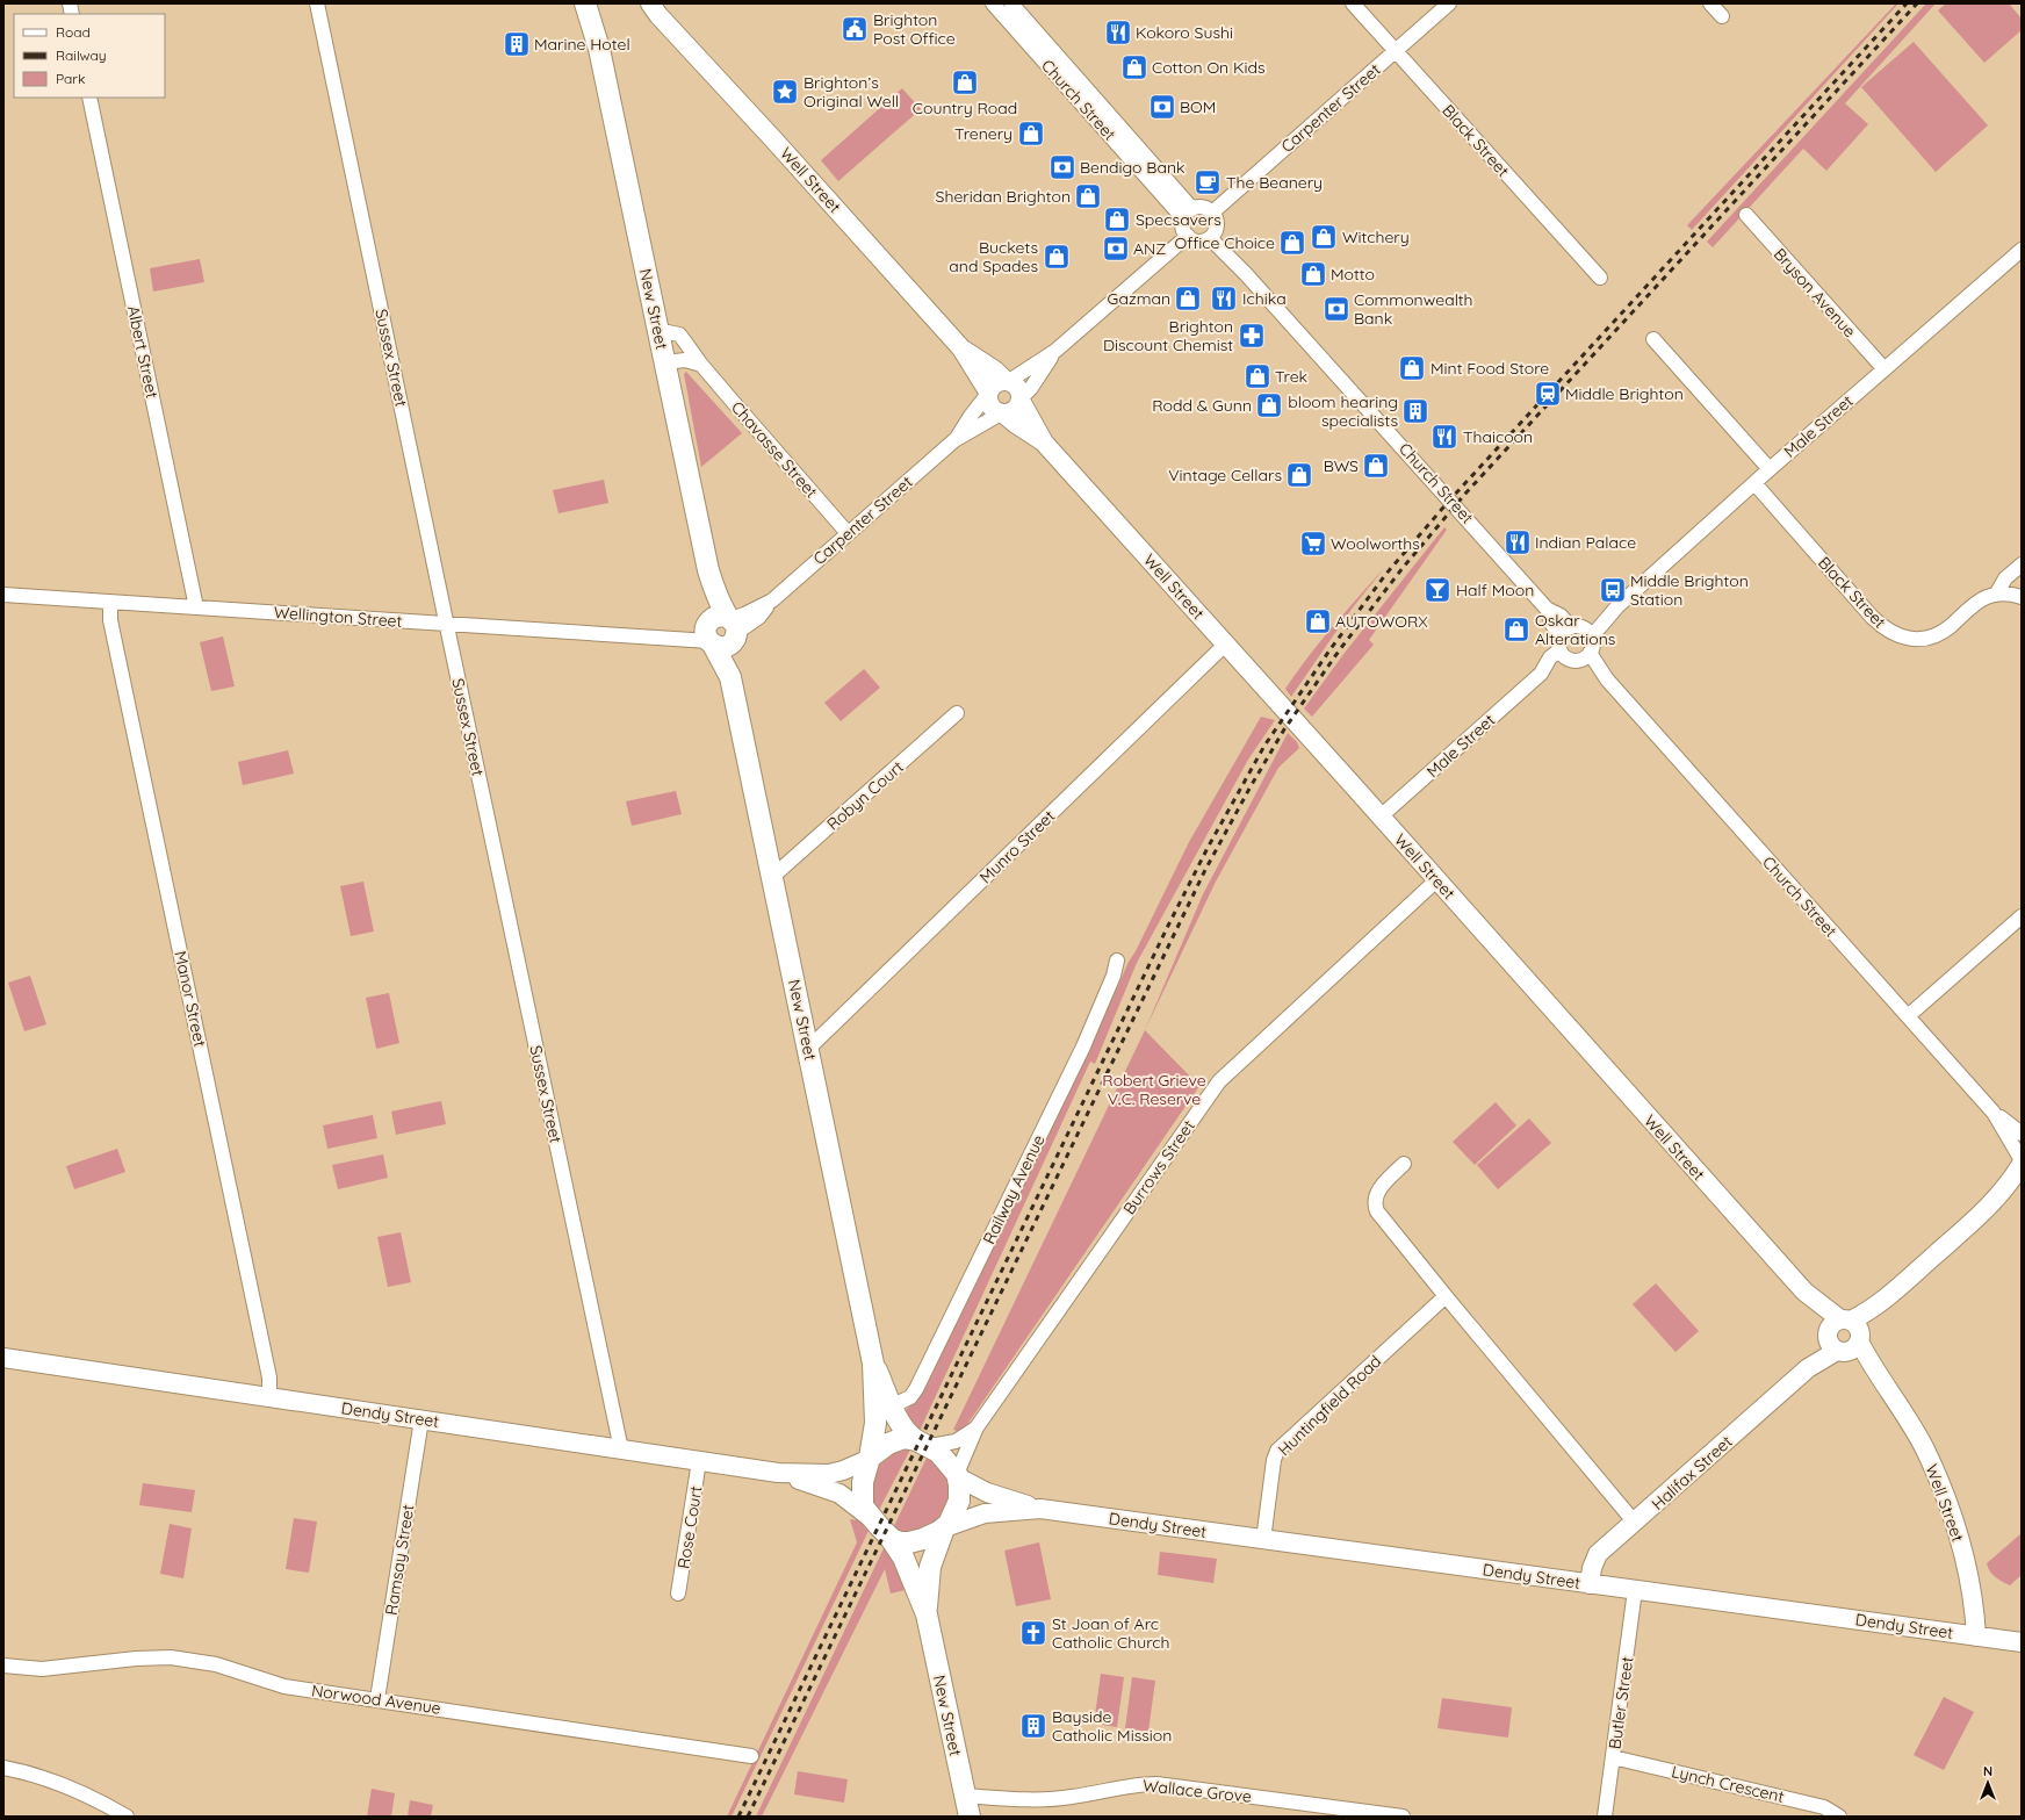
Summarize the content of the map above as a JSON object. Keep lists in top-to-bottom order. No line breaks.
{"streets":{"main road":["New Street"],"street":["Church Street","Carpenter Street","Black Street","Well Street","Bryson Avenue","Albert Street","Sussex Street","Male Street","Chavasse Street","Wellington Street","Robyn Court","Munro Street","Manor Street","Burrows Street","Railway Avenue","Huntingfield Road","Dendy Street","Halifax Street","Rose Court","Ramsay Street","Norwood Avenue","Butler Street","Lynch Crescent","Wallace Grove"]},"crossings":[["Church Street","Carpenter Street"],["Church Street","Male Street"],["Church Street","Halifax Street"],["Carpenter Street","Black Street"],["Carpenter Street","Well Street"],["Carpenter Street","New Street"],["Carpenter Street","Chavasse Street"],["Carpenter Street","Wellington Street"],["Black Street","Male Street"],["Well Street","Male Street"],["Well Street","Munro Street"],["Well Street","Burrows Street"],["Well Street","Dendy Street"],["Well Street","Halifax Street"],["Bryson Avenue","Male Street"],["New Street","Chavasse Street"],["New Street","Wellington Street"],["New Street","Robyn Court"],["New Street","Munro Street"],["New Street","Burrows Street"],["New Street","Railway Avenue"],["New Street","Dendy Street"],["New Street","Wallace Grove"],["Albert Street","Wellington Street"],["Sussex Street","Wellington Street"],["Sussex Street","Dendy Street"],["Wellington Street","Manor Street"],["Manor Street","Dendy Street"],["Burrows Street","Dendy Street"],["Huntingfield Road","Dendy Street"],["Dendy Street","Halifax Street"],["Dendy Street","Rose Court"],["Dendy Street","Ramsay Street"],["Dendy Street","Butler Street"],["Ramsay Street","Norwood Avenue"],["Butler Street","Lynch Crescent"]],"parks":["Robert Grieve V.C. Reserve"],"places":{"public building":["Brighton Post Office"],"restaurant":["Kokoro Sushi","Ichika","Thaicoon","Indian Palace"],"building":["Marine Hotel","bloom hearing specialists","Bayside Catholic Mission"],"shop":["Cotton On Kids","Country Road","Trenery","Sheridan Brighton","Specsavers","Witchery","Office Choice","Buckets and Spades","Motto","Gazman","Mint Food Store","Trek","Rodd & Gunn","BWS","Vintage Cellars","AUTOWORX","Oskar Alterations"],"place":["Brighton’s Original Well"],"bank":["BOM","Bendigo Bank","ANZ","Commonwealth Bank"],"cafe":["The Beanery"],"pharmacy":["Brighton Discount Chemist"],"station":["Middle Brighton"],"supermarket":["Woolworths"],"bar":["Half Moon"],"bus stop":["Middle Brighton Station"],"church":["St Joan of Arc Catholic Church"]},"legend":["Road","Railway","Park"],"north":"top"}
